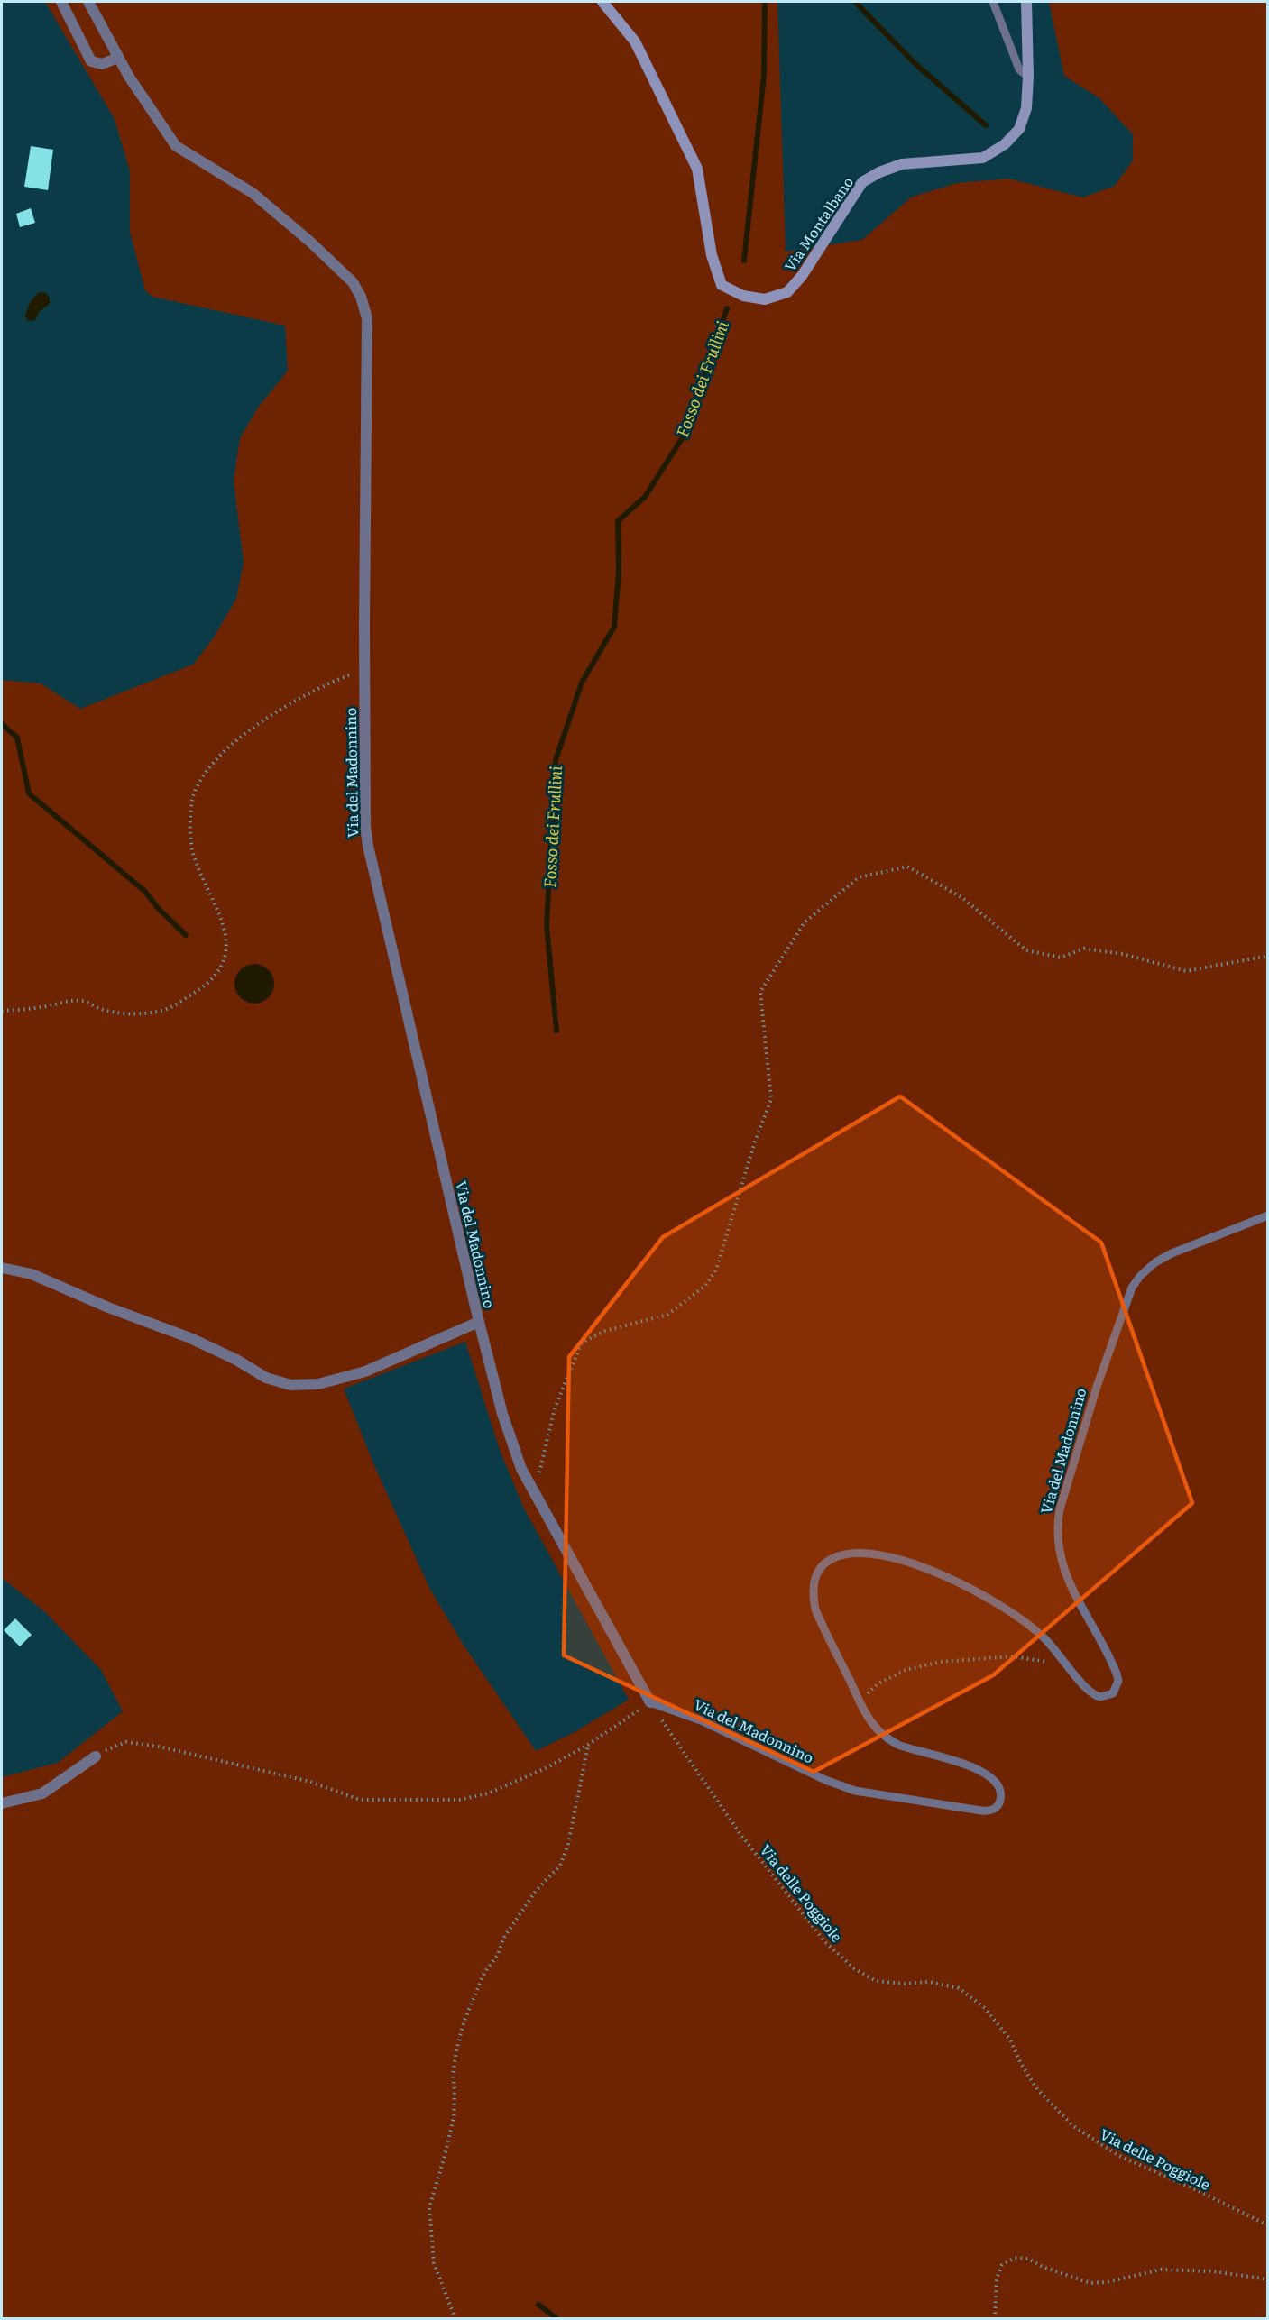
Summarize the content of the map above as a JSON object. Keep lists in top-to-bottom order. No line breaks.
{"streets":{"main road":["Via Montalbano"],"street":["Via del Madonnino"],"path":["Via delle Poggiole"]},"crossings":[["Via del Madonnino","Via delle Poggiole"]],"water":["Fosso dei Frullini"]}
